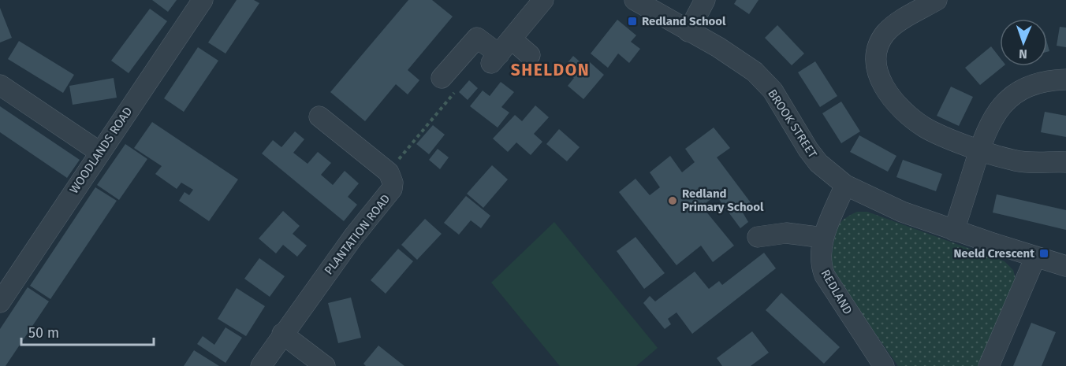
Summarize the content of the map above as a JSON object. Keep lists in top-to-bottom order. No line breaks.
{"streets":{"street":["BROOK STREET","WOODLANDS ROAD","PLANTATION ROAD","REDLAND"]},"crossings":[["BROOK STREET","REDLAND"]],"districts":["SHELDON"],"places":{"transit":["Redland School","Neeld Crescent"],"other":["Redland Primary School"]},"scale_bar":"50 m","north":"bottom"}
